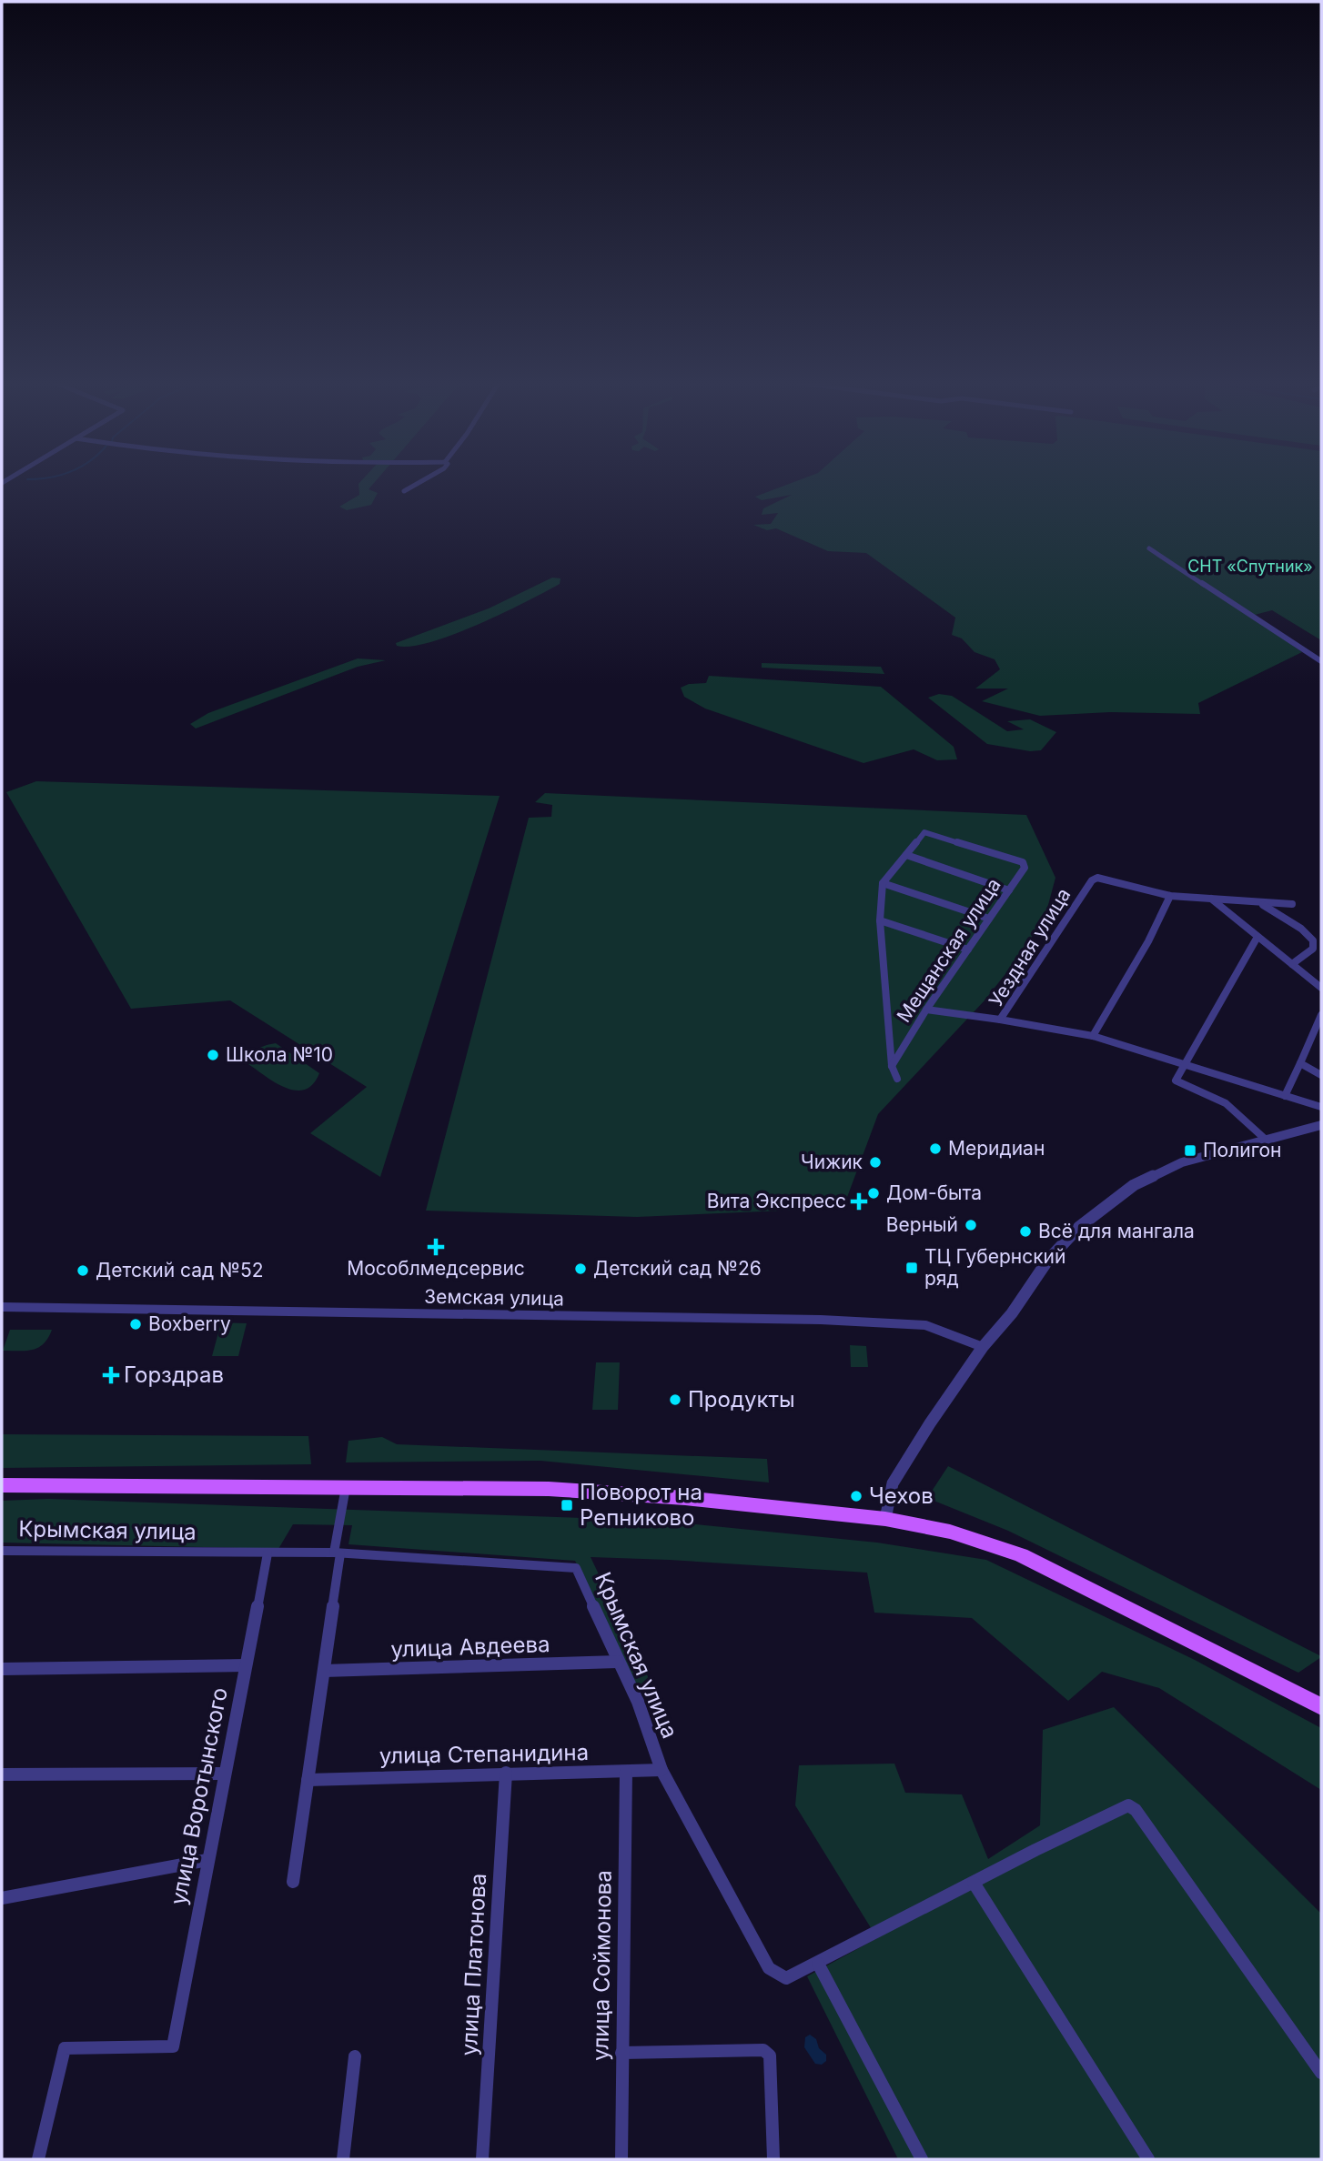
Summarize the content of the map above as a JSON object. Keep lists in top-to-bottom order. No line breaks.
{"streets":{"street":["Уездная улица","Мещанская улица","Земская улица","Крымская улица","улица Авдеева","улица Степанидина","улица Воротынского","улица Платонова","улица Соймонова"]},"crossings":[["Крымская улица","улица Авдеева"],["Крымская улица","улица Степанидина"],["Крымская улица","улица Воротынского"],["улица Степанидина","улица Платонова"],["улица Степанидина","улица Соймонова"]],"parks":["СНТ «Спутник»"],"places":{"other":["Школа №10","Меридиан","Чижик","Дом-быта","Верный","Всё для мангала","Детский сад №26","Детский сад №52","Boxberry","Продукты","Чехов"],"transit":["Полигон","ТЦ Губернский ряд","Поворот на Репниково"],"health":["Вита Экспресс","Мособлмедсервис","Горздрав"]}}
